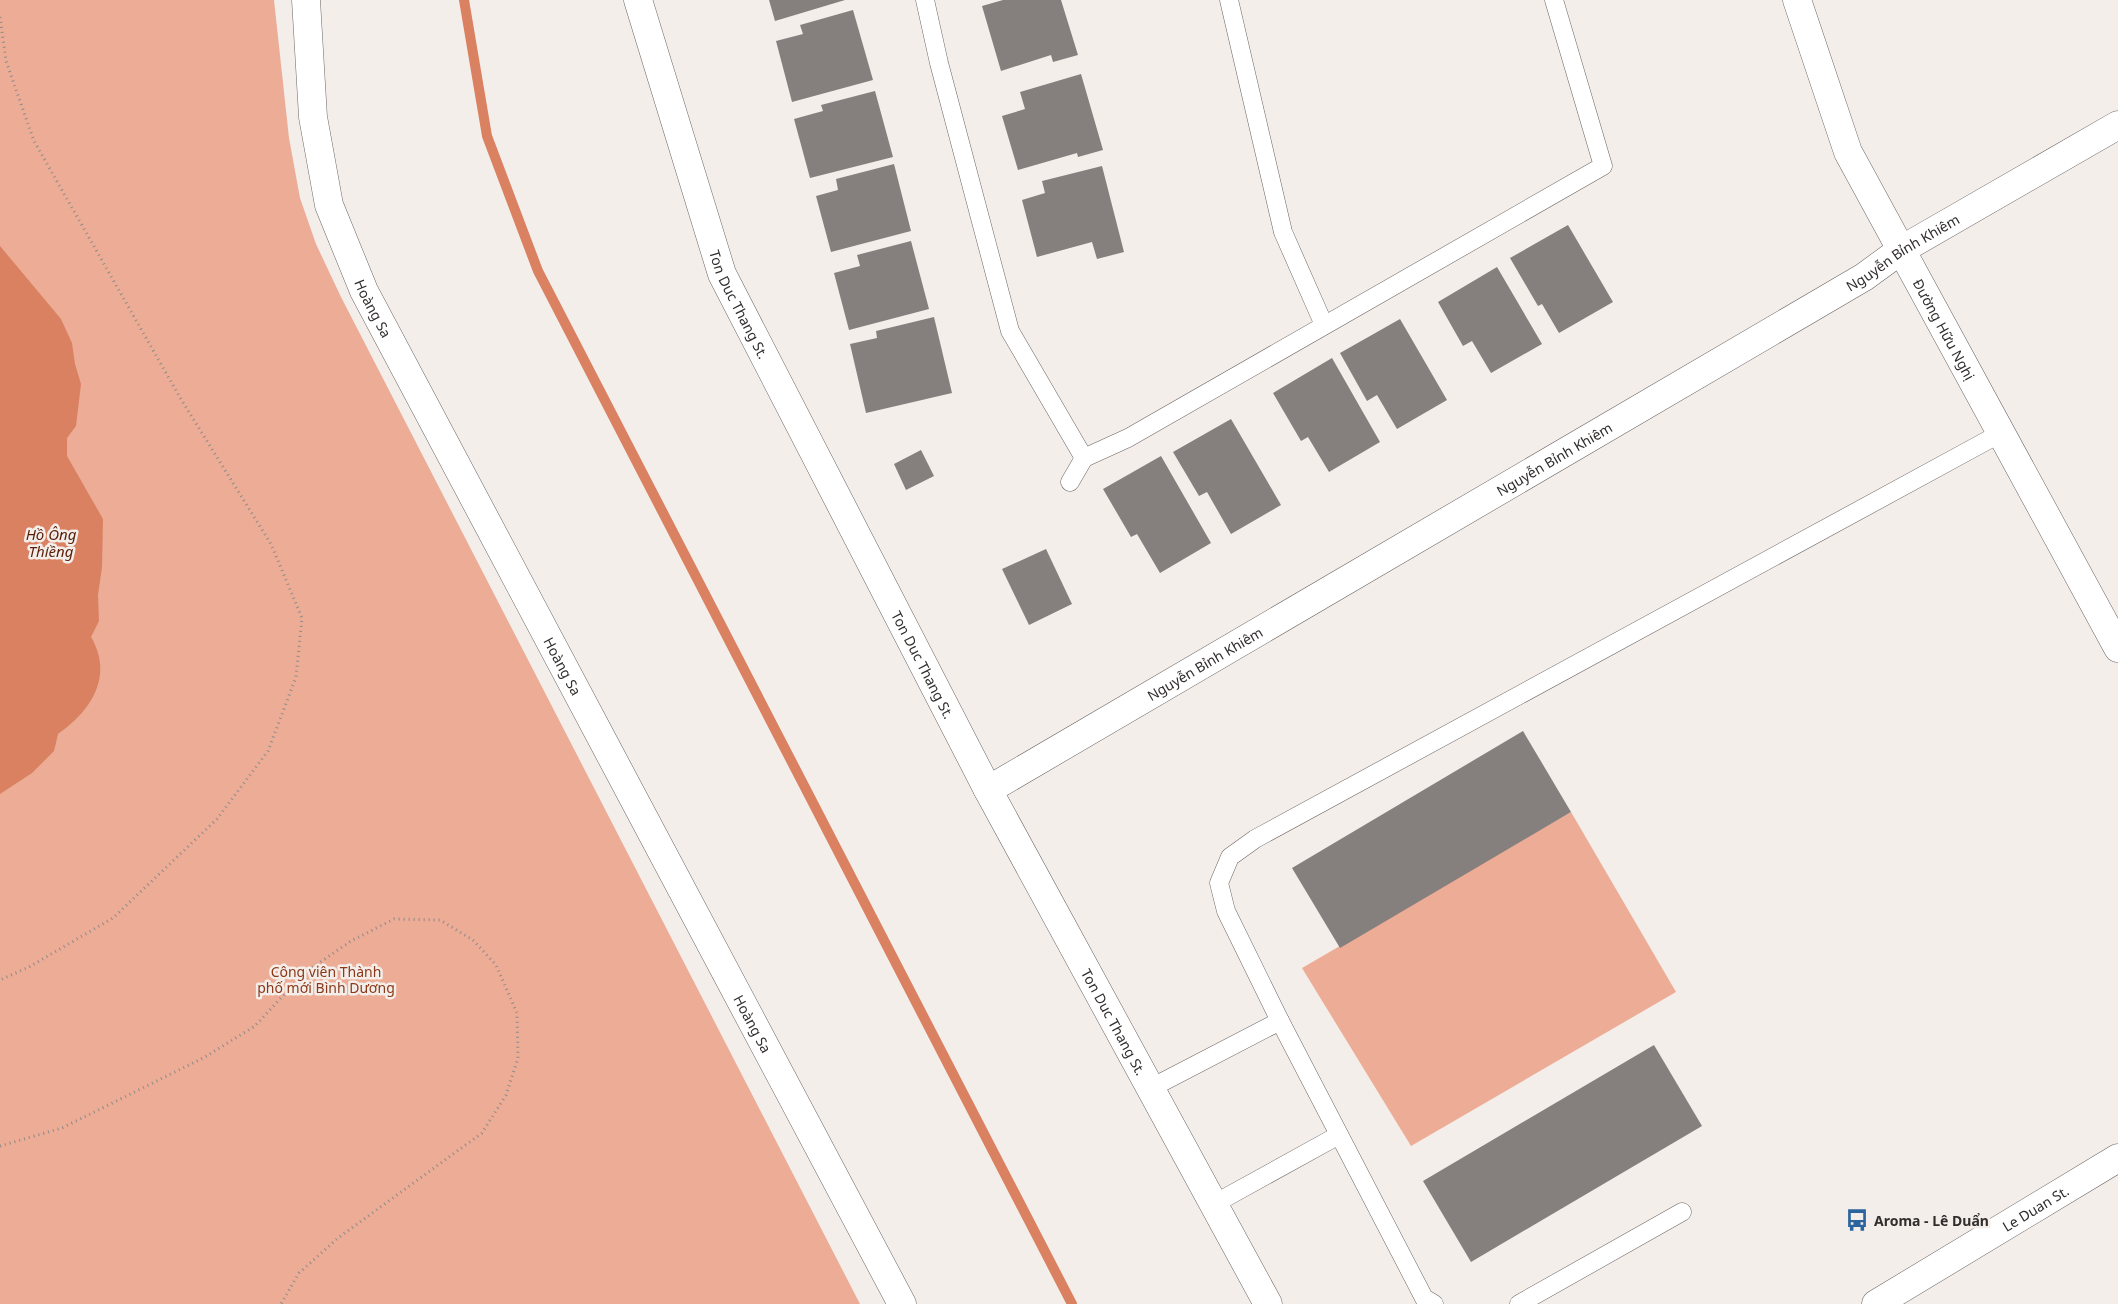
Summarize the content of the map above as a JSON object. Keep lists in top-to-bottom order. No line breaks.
{"streets":{"street":["Nguyễn Bỉnh Khiêm","Ton Duc Thang St.","Hoàng Sa","Đường Hữu Nghị","Le Duan St."]},"crossings":[["Nguyễn Bỉnh Khiêm","Ton Duc Thang St."],["Nguyễn Bỉnh Khiêm","Đường Hữu Nghị"]],"water":["Hồ Ông Thiềng"],"parks":["Công viên Thành phố mới Bình Dương"],"places":{"bus stop":["Aroma - Lê Duẩn"]}}
